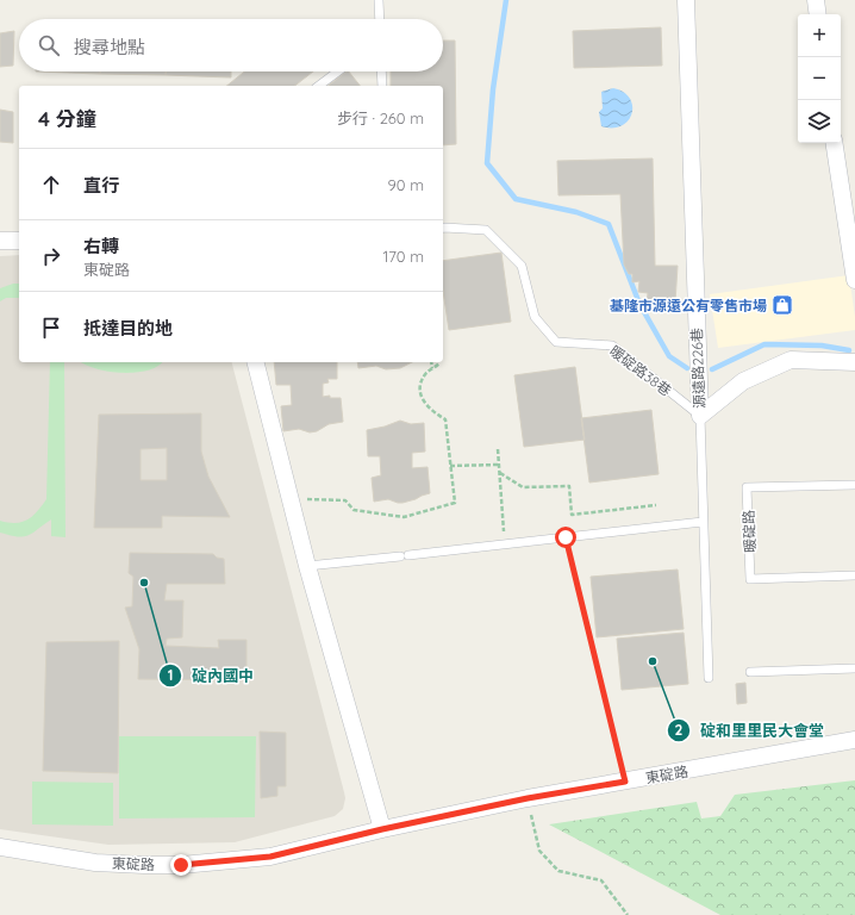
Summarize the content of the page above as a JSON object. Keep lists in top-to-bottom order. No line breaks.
{"streets":{"street":["源遠路226巷","東碇路"],"lane":["暖碇路38巷","暖碇路"]},"crossings":[["源遠路226巷","暖碇路38巷"]],"places":{"shop":["基隆市源遠公有零售市場"],"other":["碇內國中","碇和里里民大會堂"]},"page":{"map_buttons":["+","−"],"search":"搜尋地點","heading":["4 分鐘","步行 · 260 m"],"list":[["直行","90 m"],["右轉","東碇路","170 m"],"抵達目的地"]}}
